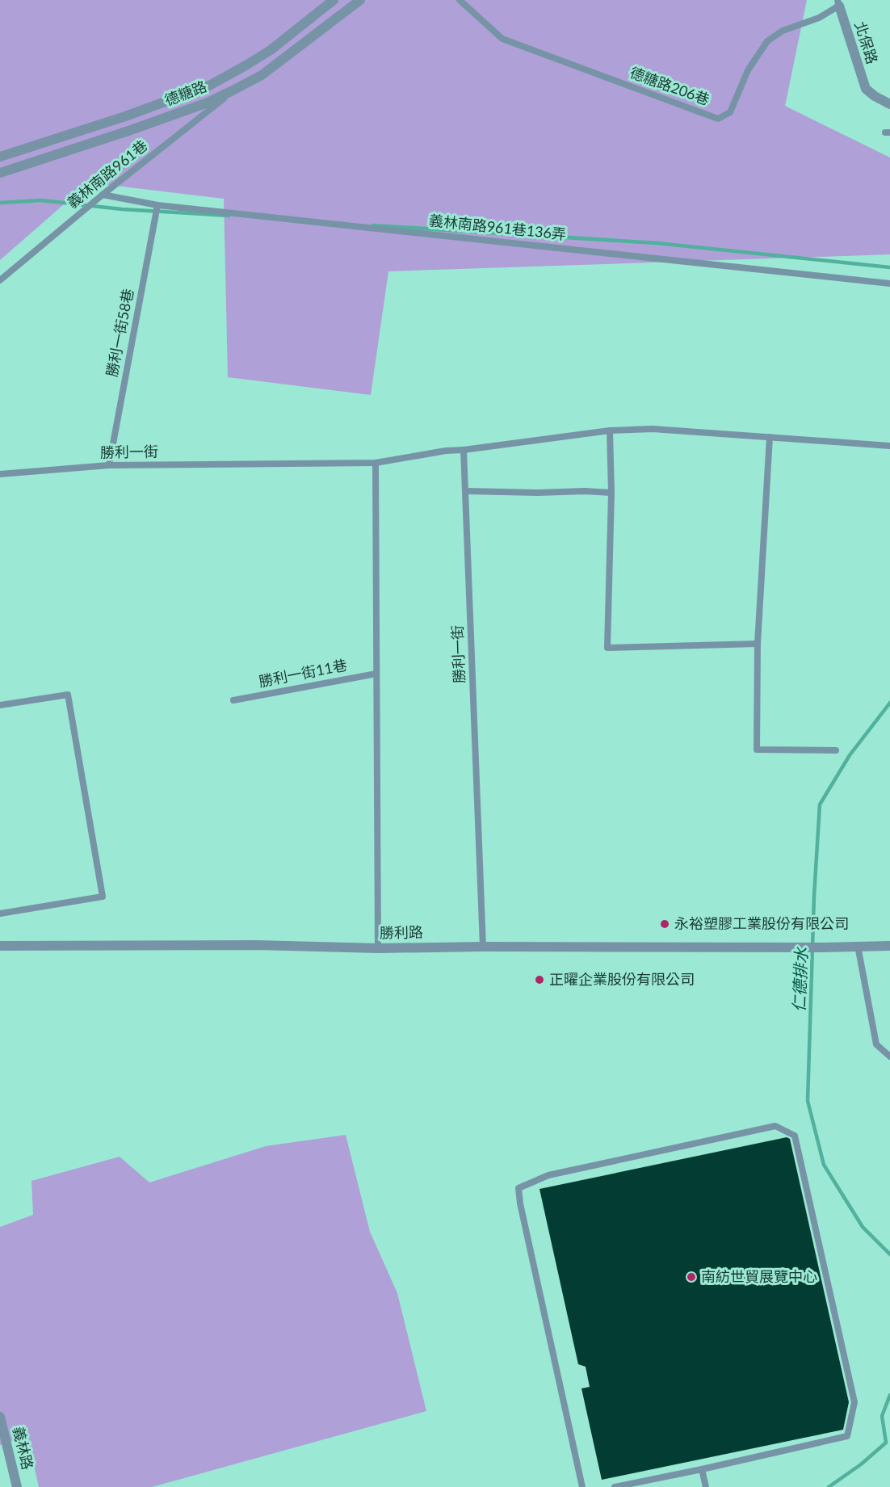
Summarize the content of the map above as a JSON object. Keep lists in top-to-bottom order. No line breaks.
{"streets":{"street":["北保路","德糖路","勝利路","義林路"],"lane":["德糖路206巷","義林南路961巷","義林南路961巷136弄","勝利一街58巷","勝利一街","勝利一街11巷"]},"crossings":[["北保路","德糖路206巷"],["德糖路","義林南路961巷"],["義林南路961巷","義林南路961巷136弄"],["義林南路961巷136弄","勝利一街58巷"],["勝利一街58巷","勝利一街"],["勝利一街","勝利路"]],"water":["仁德排水"],"places":["永裕塑膠工業股份有限公司","正曜企業股份有限公司","南紡世貿展覽中心"]}
